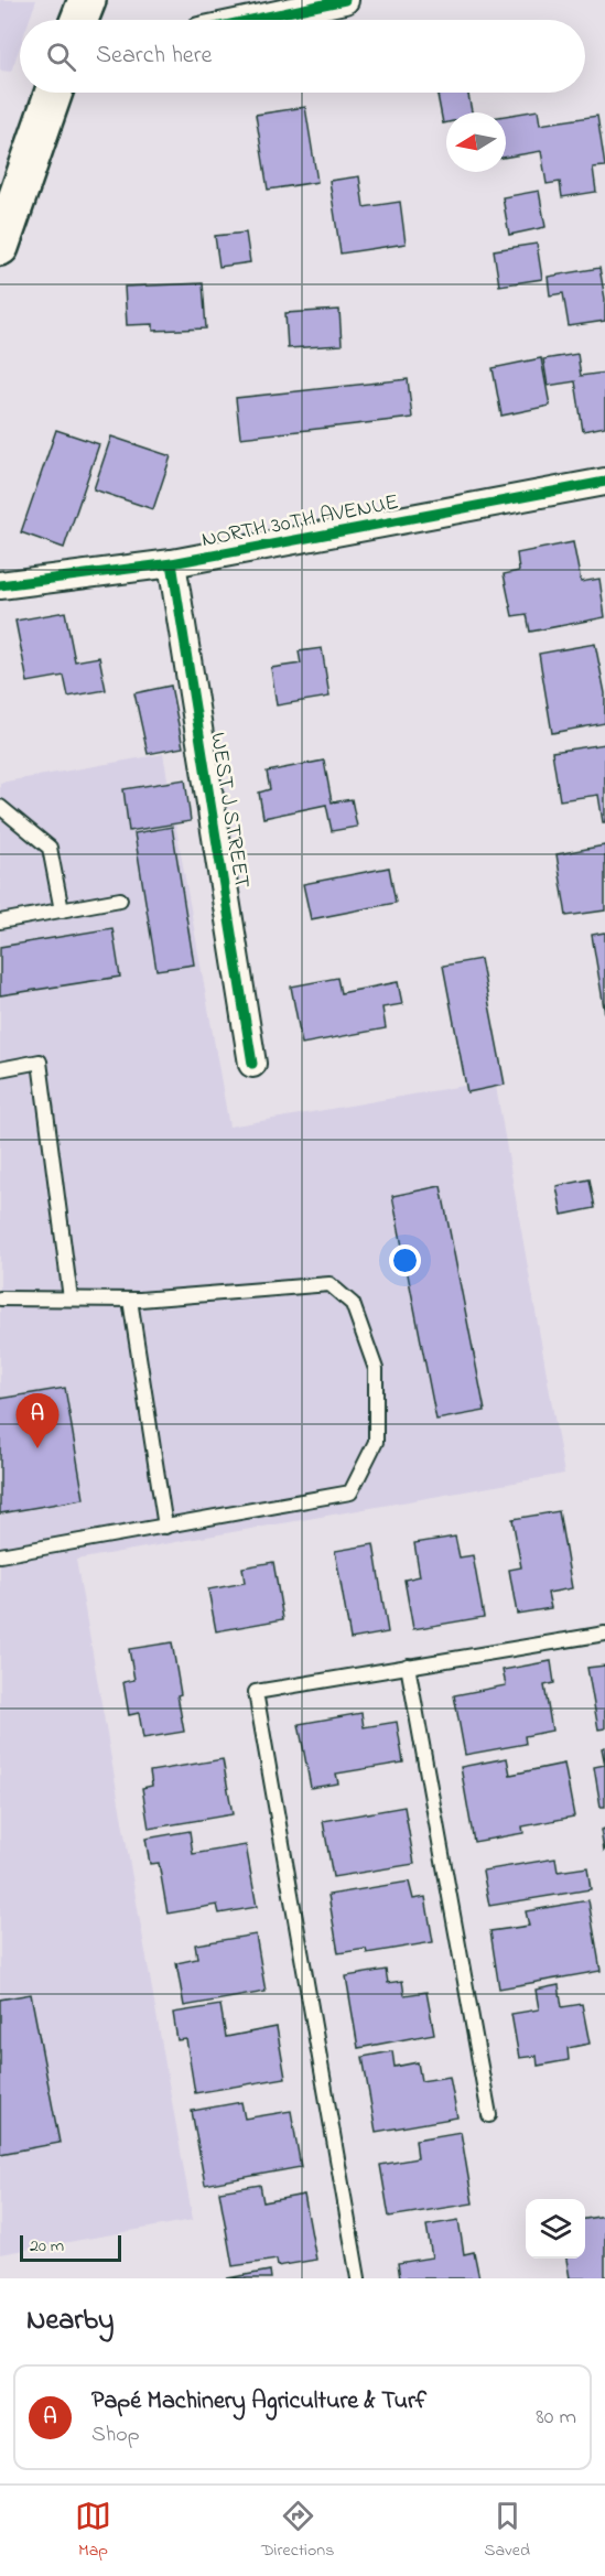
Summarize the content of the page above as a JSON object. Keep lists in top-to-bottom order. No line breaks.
{"streets":{"street":["NORTH 30TH AVENUE","WEST J STREET"]},"crossings":[["NORTH 30TH AVENUE","WEST J STREET"]],"scale_bar":"20 m","north":"left","page":{"search":"Search here","pins":"A","scale":"20 m","heading":"Nearby","list":[{"mark":"A","name":"Papé Machinery Agriculture & Turf","note":"Shop","value":"80 m"}],"nav":["Map","Directions","Saved"]}}
